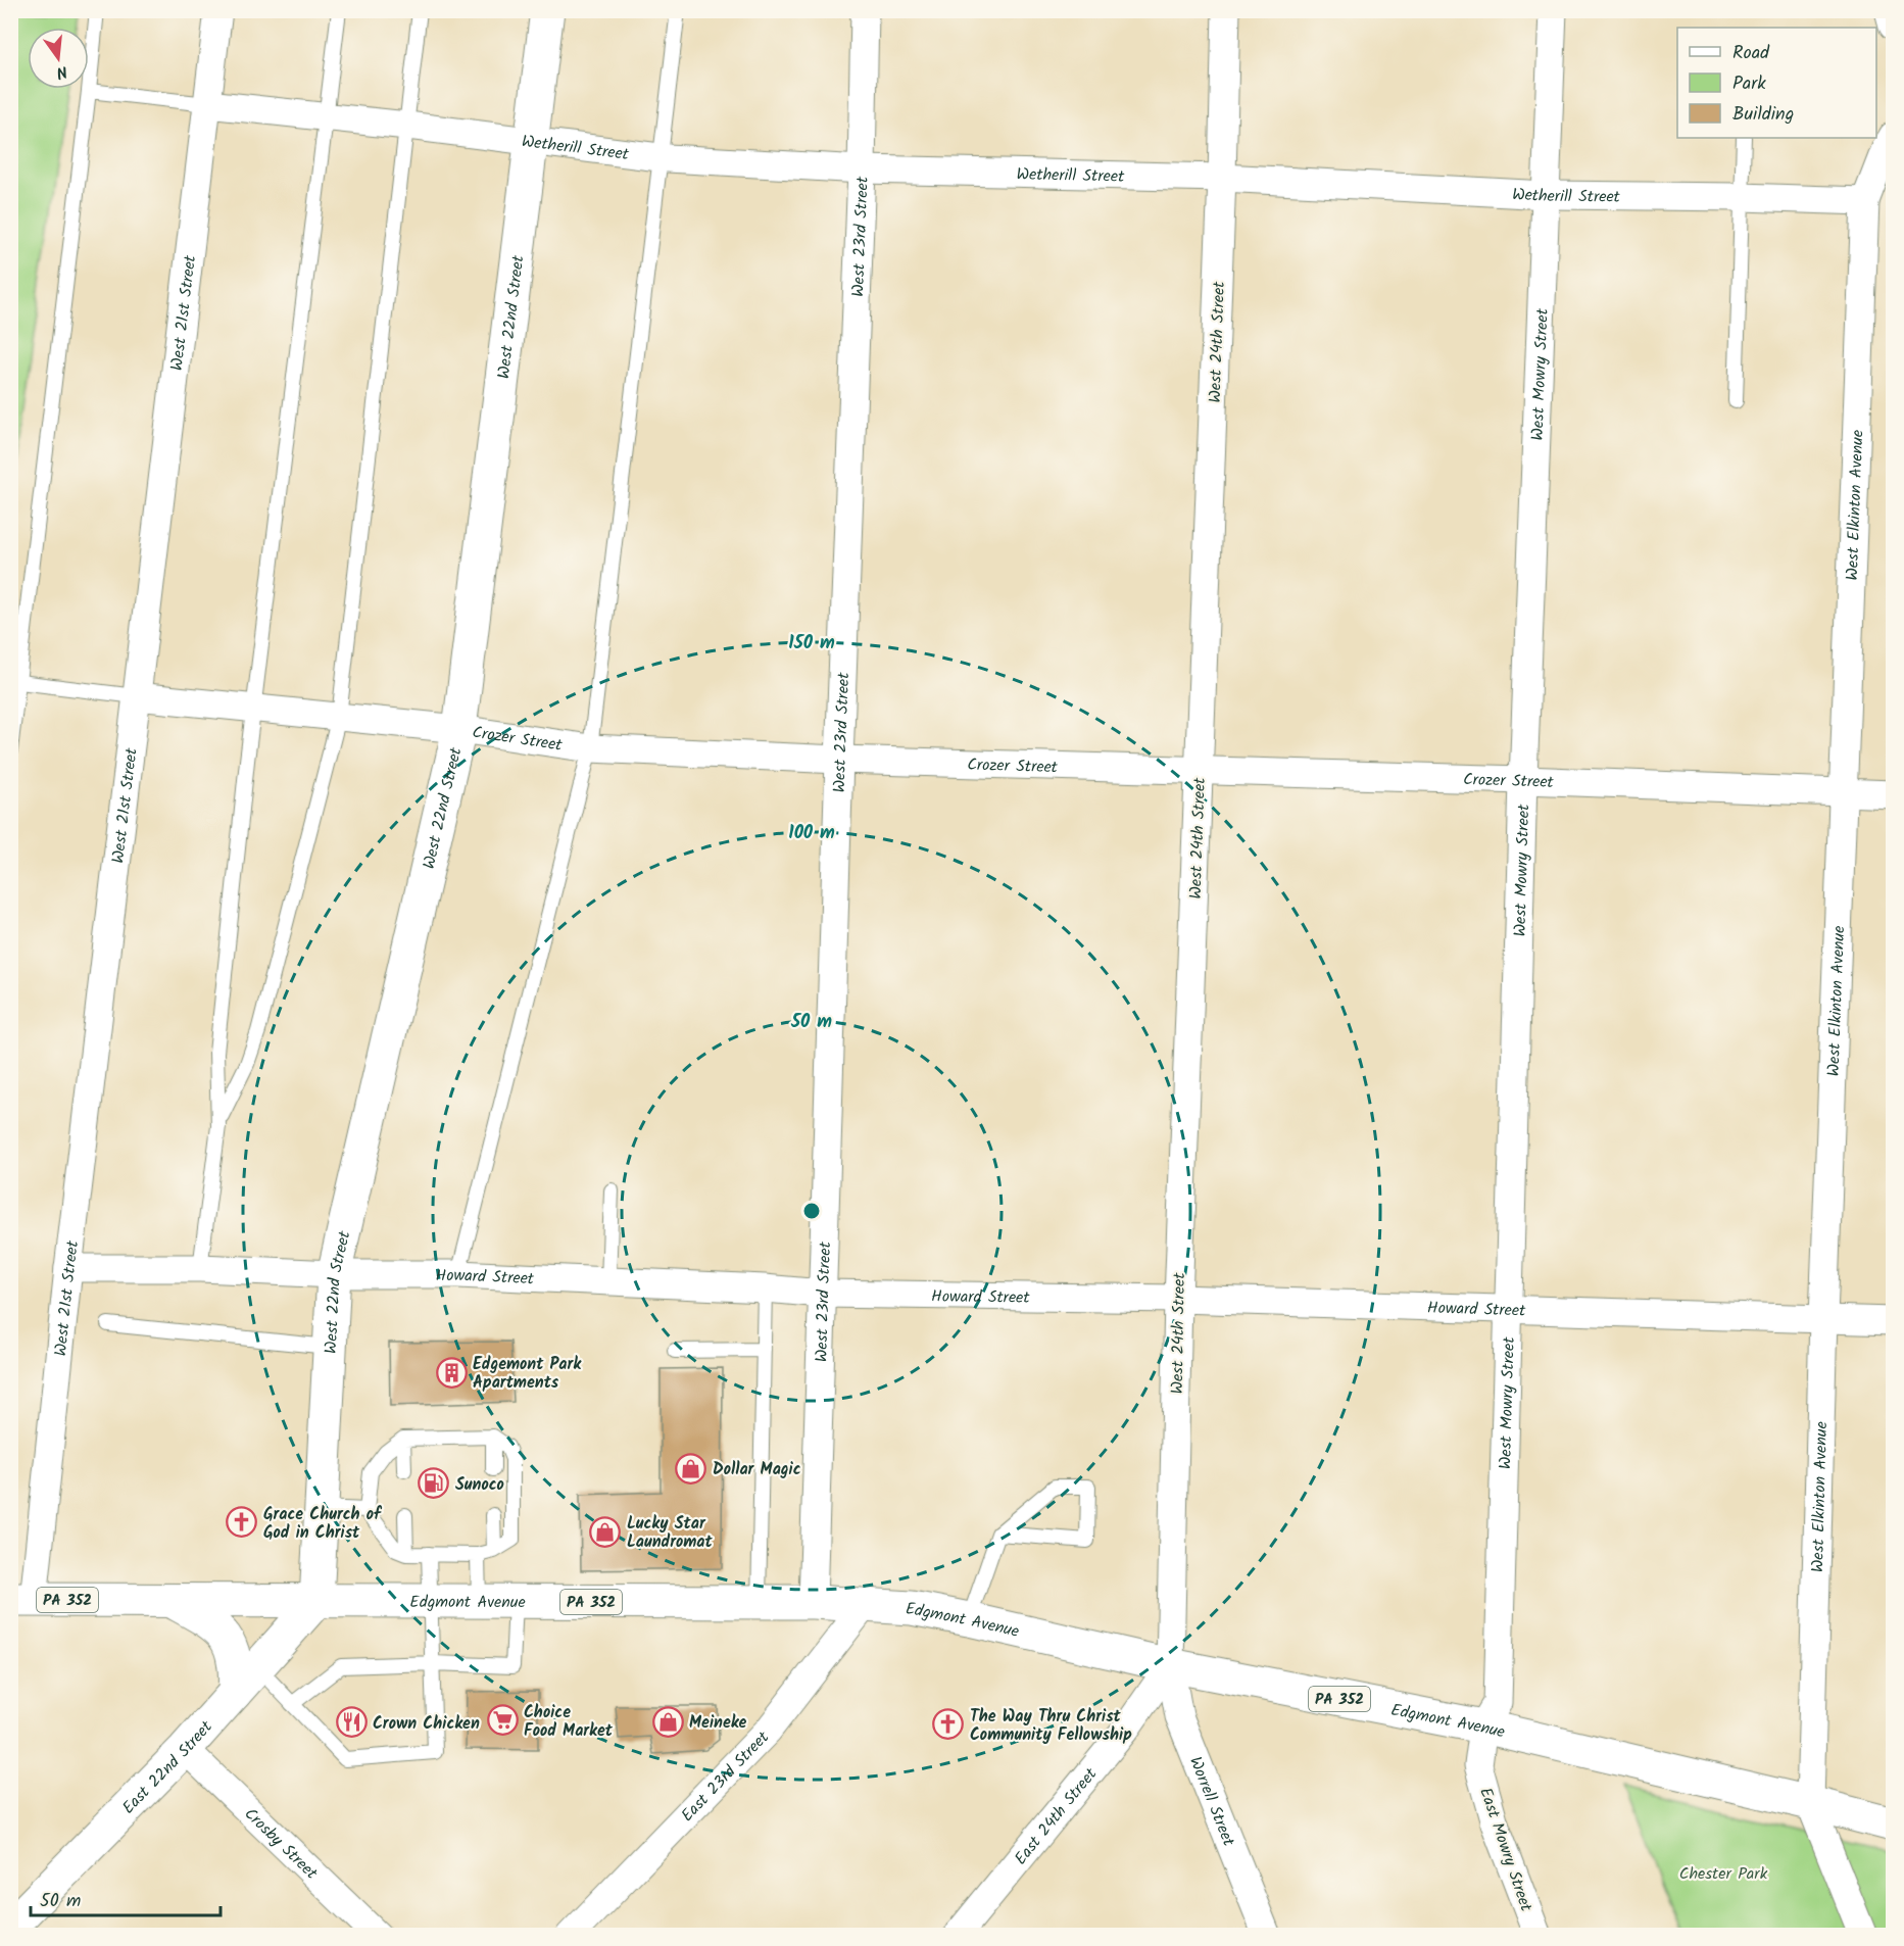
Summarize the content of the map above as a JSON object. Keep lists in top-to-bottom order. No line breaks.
{"streets":{"main road":["West 22nd Street","PA 352","Edgmont Avenue","East 22nd Street"],"street":["Wetherill Street","West 23rd Street","West 21st Street","West 24th Street","West Mowry Street","West Elkinton Avenue","Crozer Street","Howard Street","East 23rd Street","Worrell Street","East 24th Street","Crosby Street","East Mowry Street"]},"crossings":[["Wetherill Street","West 23rd Street"],["Wetherill Street","West 21st Street"],["Wetherill Street","West 22nd Street"],["Wetherill Street","West 24th Street"],["Wetherill Street","West Mowry Street"],["Wetherill Street","West Elkinton Avenue"],["West 23rd Street","Crozer Street"],["West 23rd Street","Howard Street"],["West 23rd Street","Edgmont Avenue"],["West 21st Street","Crozer Street"],["West 21st Street","Howard Street"],["West 21st Street","Edgmont Avenue"],["West 22nd Street","Crozer Street"],["West 22nd Street","Howard Street"],["West 22nd Street","Edgmont Avenue"],["West 22nd Street","East 22nd Street"],["West 24th Street","Crozer Street"],["West 24th Street","Howard Street"],["West 24th Street","Edgmont Avenue"],["West 24th Street","Worrell Street"],["West 24th Street","East 24th Street"],["West Mowry Street","Crozer Street"],["West Mowry Street","Howard Street"],["West Mowry Street","Edgmont Avenue"],["West Mowry Street","East Mowry Street"],["West Elkinton Avenue","Crozer Street"],["West Elkinton Avenue","Howard Street"],["West Elkinton Avenue","Edgmont Avenue"],["Edgmont Avenue","East 22nd Street"],["Edgmont Avenue","East 23rd Street"],["Edgmont Avenue","Worrell Street"],["Edgmont Avenue","East 24th Street"],["Edgmont Avenue","East Mowry Street"],["East 22nd Street","Crosby Street"],["Worrell Street","East 24th Street"]],"parks":["Chester Park"],"places":{"building":["Edgemont Park Apartments"],"shop":["Dollar Magic","Lucky Star Laundromat","Meineke"],"fuel station":["Sunoco"],"church":["Grace Church of God in Christ","The Way Thru Christ Community Fellowship"],"supermarket":["Choice Food Market"],"restaurant":["Crown Chicken"]},"legend":["Road","Park","Building"],"scale_bar":"50 m","north":"bottom","rings":["150 m","100 m","50 m"]}
